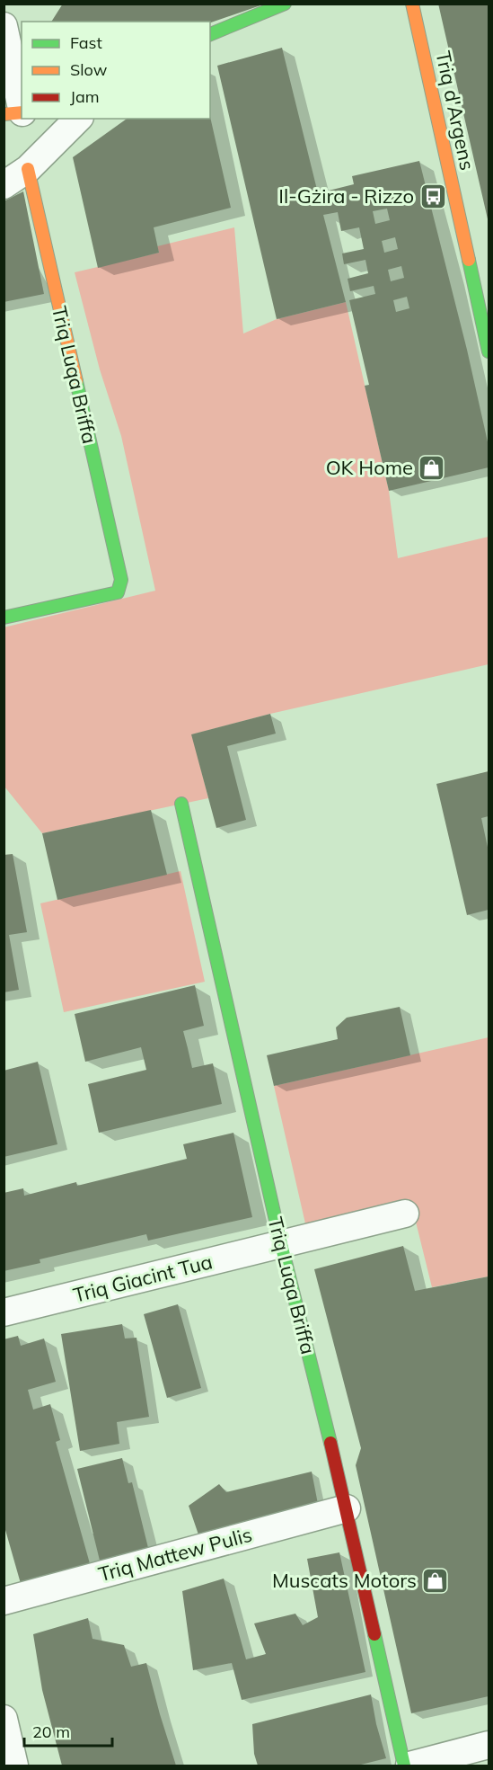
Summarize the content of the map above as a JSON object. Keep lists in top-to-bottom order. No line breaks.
{"streets":{"street":["Triq d'Argens","Triq Luqa Briffa","Triq Giacint Tua","Triq Mattew Pulis"]},"crossings":[["Triq Luqa Briffa","Triq Giacint Tua"],["Triq Luqa Briffa","Triq Mattew Pulis"]],"places":{"bus stop":["Il-Gżira - Rizzo"],"shop":["OK Home","Muscats Motors"]},"legend":["Fast","Slow","Jam"],"scale_bar":"20 m"}
